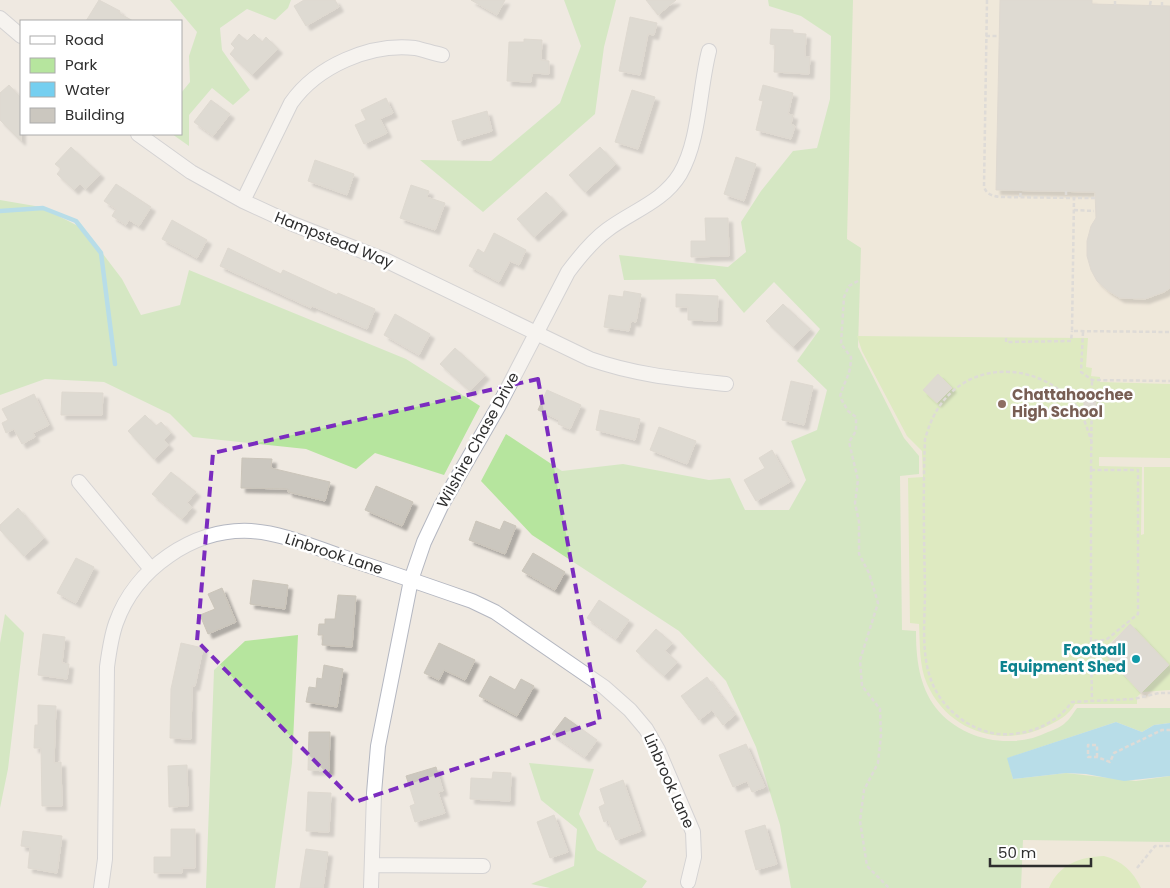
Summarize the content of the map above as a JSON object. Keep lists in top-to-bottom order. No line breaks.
{"streets":{"street":["Hampstead Way","Wilshire Chase Drive","Linbrook Lane"]},"crossings":[["Hampstead Way","Wilshire Chase Drive"],["Wilshire Chase Drive","Linbrook Lane"]],"places":["Chattahoochee High School","Football Equipment Shed"],"legend":["Road","Park","Water","Building"],"scale_bar":"50 m"}
